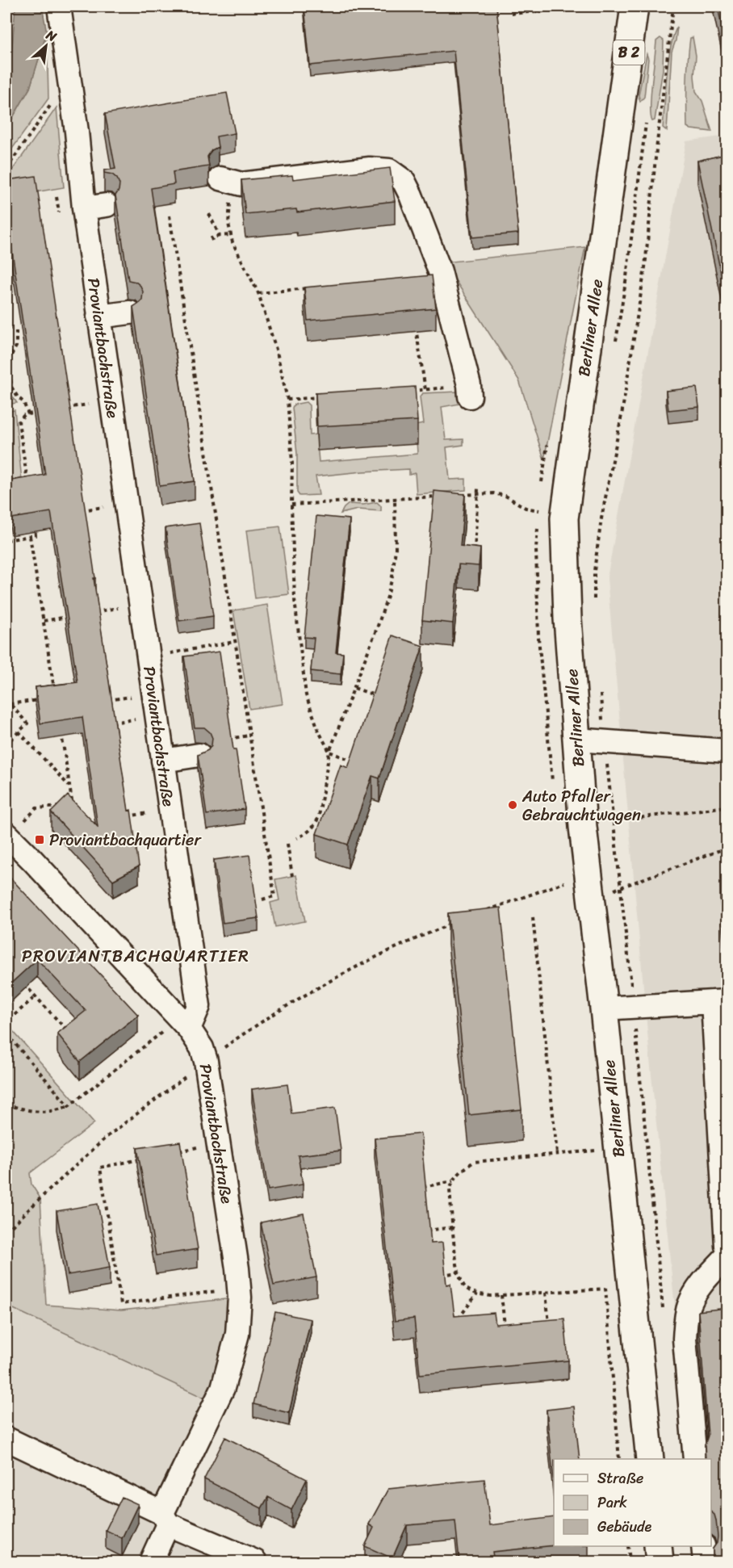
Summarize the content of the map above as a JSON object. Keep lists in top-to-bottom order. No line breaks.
{"streets":{"main road":["B 2","Berliner Allee"],"street":["Proviantbachstraße"]},"districts":["PROVIANTBACHQUARTIER"],"places":{"other":["Auto Pfaller Gebrauchtwagen"],"transit":["Proviantbachquartier"]},"legend":["Straße","Park","Gebäude"],"north":"top right"}
